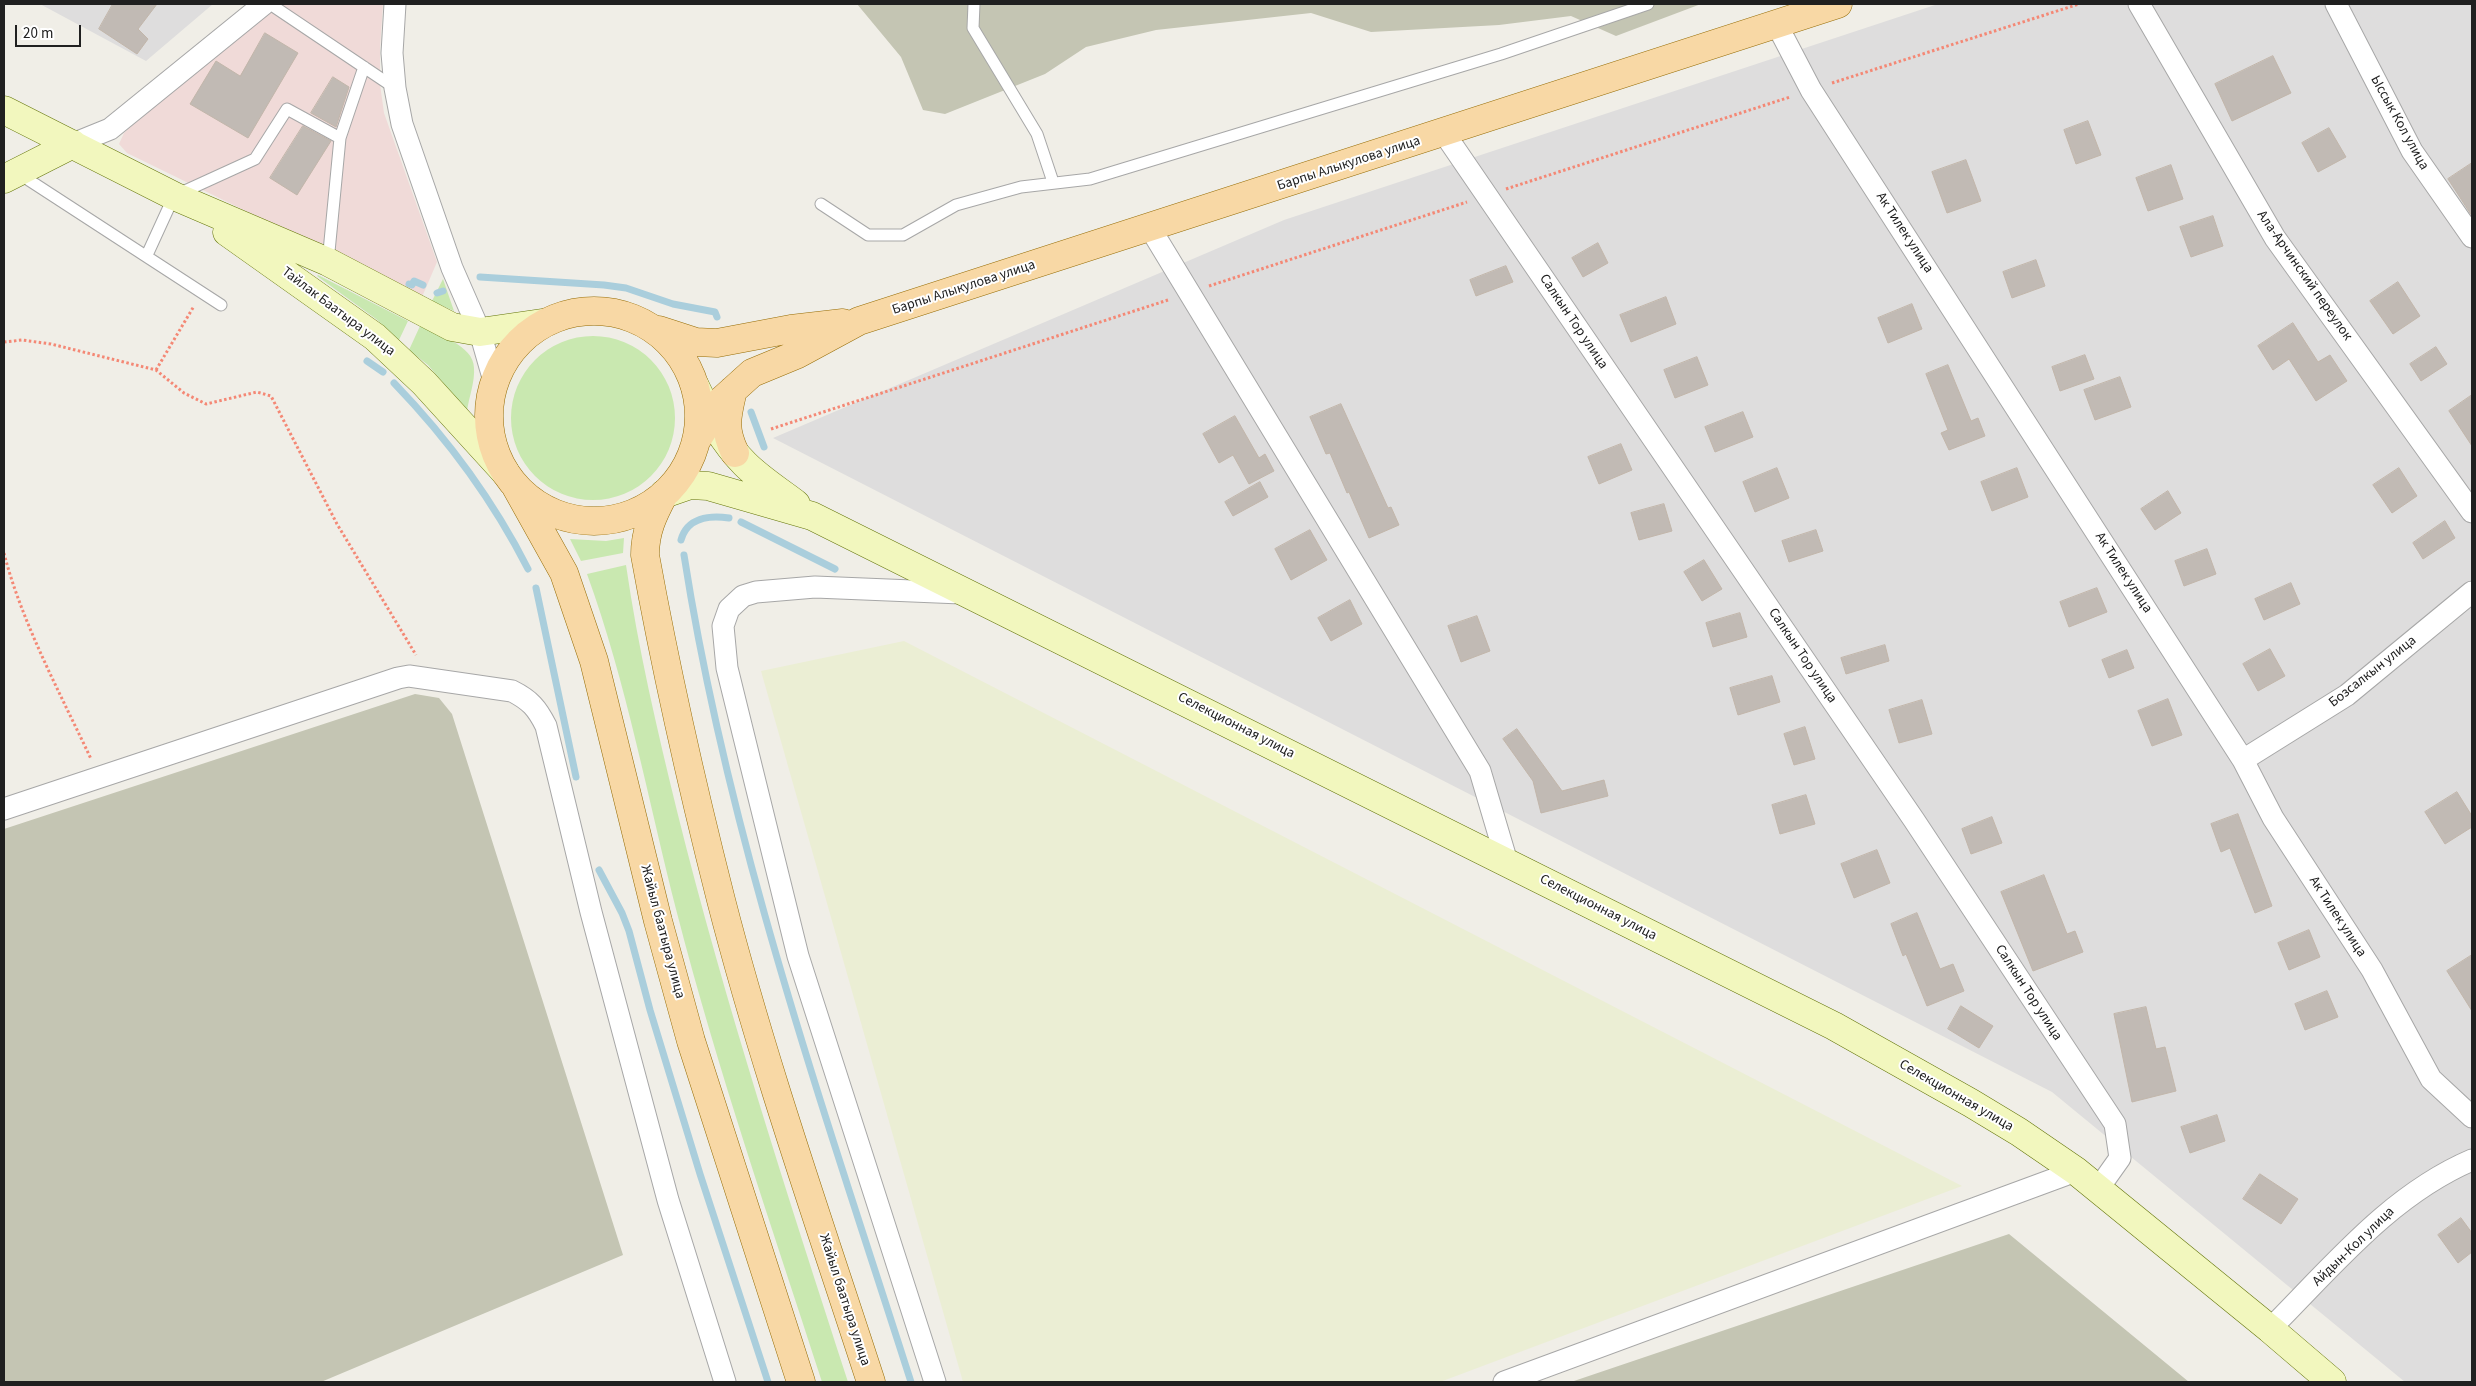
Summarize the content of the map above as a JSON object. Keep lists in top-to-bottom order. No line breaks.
{"streets":{"main road":["Барпы Алыкулова улица","Жайыл баатыра улица"],"street":["Ыссык Кол улица","Ак Тилек улица","Ала-Арчинский переулок","Тайлак Баатыра улица","Салкын Тор улица","Бозсалкын улица","Селекционная улица","Айдын-Кол улица"]},"crossings":[["Барпы Алыкулова улица","Ак Тилек улица"],["Барпы Алыкулова улица","Салкын Тор улица"],["Барпы Алыкулова улица","Селекционная улица"],["Ак Тилек улица","Бозсалкын улица"],["Тайлак Баатыра улица","Жайыл баатыра улица"],["Салкын Тор улица","Селекционная улица"],["Селекционная улица","Жайыл баатыра улица"],["Селекционная улица","Айдын-Кол улица"]],"scale_bar":"20 m"}
